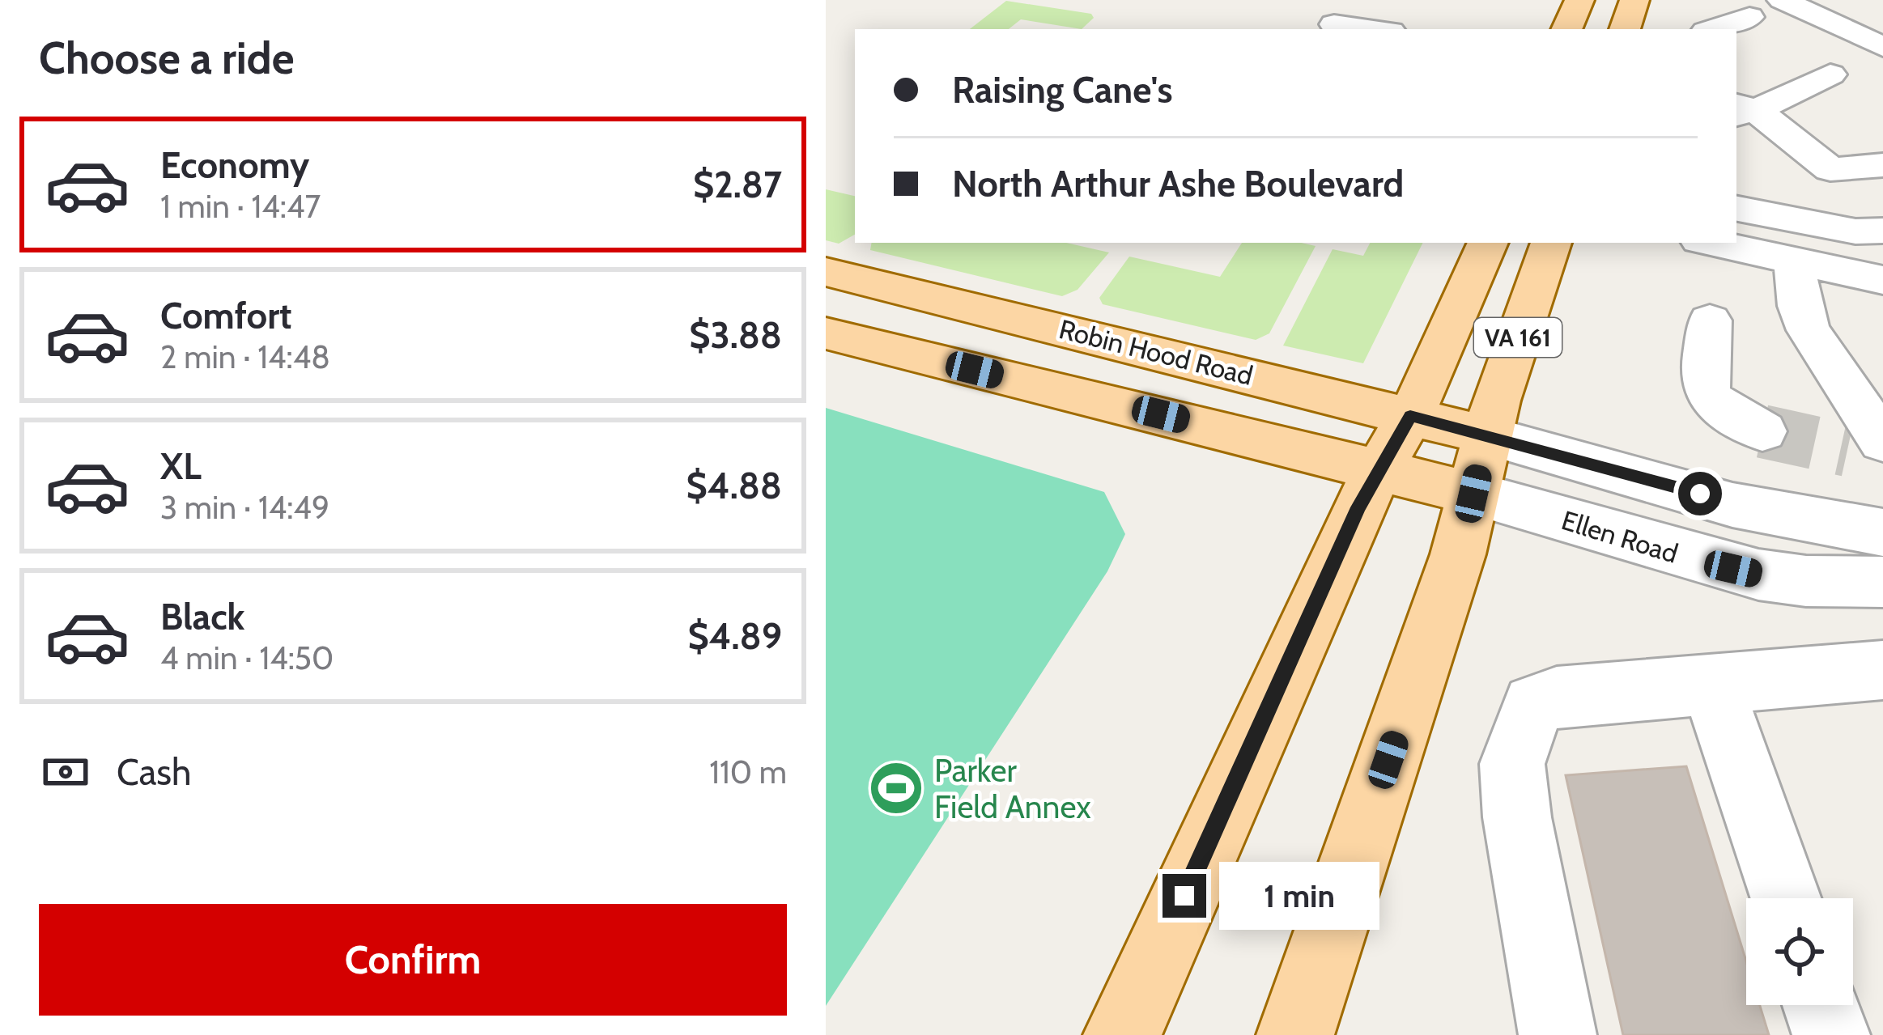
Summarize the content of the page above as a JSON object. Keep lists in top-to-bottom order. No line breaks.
{"streets":{"main road":["VA 161","Robin Hood Road"],"street":["Ellen Road"]},"crossings":[["VA 161","Robin Hood Road"],["VA 161","Ellen Road"],["Robin Hood Road","Ellen Road"]],"places":{"sports":["Parker Field Annex"]},"page":{"heading":"Choose a ride","banner":["Raising Cane's","North Arthur Ashe Boulevard"],"list":[{"name":"Economy","note":"1 min · 14:47","value":"$2.87"},{"name":"Comfort","note":"2 min · 14:48","value":"$3.88"},{"name":"XL","note":"3 min · 14:49","value":"$4.88"},{"name":"Black","note":"4 min · 14:50","value":"$4.89"}],"pay":["Cash","110 m"],"bubble":"1 min","buttons":"Confirm"}}
